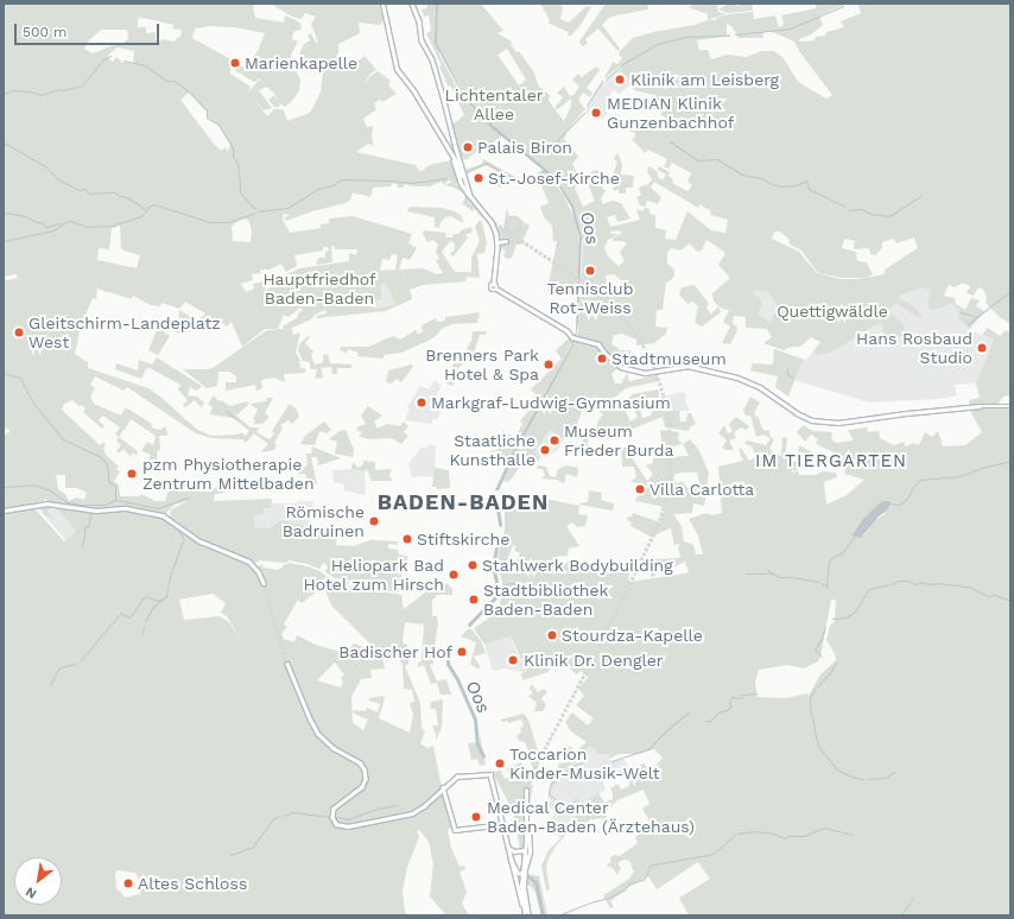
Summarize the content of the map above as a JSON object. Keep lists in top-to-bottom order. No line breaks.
{"districts":["IM TIERGARTEN","BADEN-BADEN"],"water":["Oos"],"parks":["Lichtentaler Allee","Hauptfriedhof Baden-Baden","Quettigwäldle"],"places":["Marienkapelle","Klinik am Leisberg","MEDIAN Klinik Gunzenbachhof","Palais Biron","St.-Josef-Kirche","Tennisclub Rot-Weiss","Gleitschirm-Landeplatz West","Hans Rosbaud Studio","Stadtmuseum","Brenners Park Hotel & Spa","Markgraf-Ludwig-Gymnasium","Museum Frieder Burda","Staatliche Kunsthalle","pzm Physiotherapie Zentrum Mittelbaden","Villa Carlotta","Römische Badruinen","Stiftskirche","Stahlwerk Bodybuilding","Heliopark Bad Hotel zum Hirsch","Stadtbibliothek Baden-Baden","Stourdza-Kapelle","Badischer Hof","Klinik Dr. Dengler","Toccarion Kinder-Musik-Welt","Medical Center Baden-Baden (Ärztehaus)","Altes Schloss"],"scale_bar":"500 m","north":"bottom left"}
